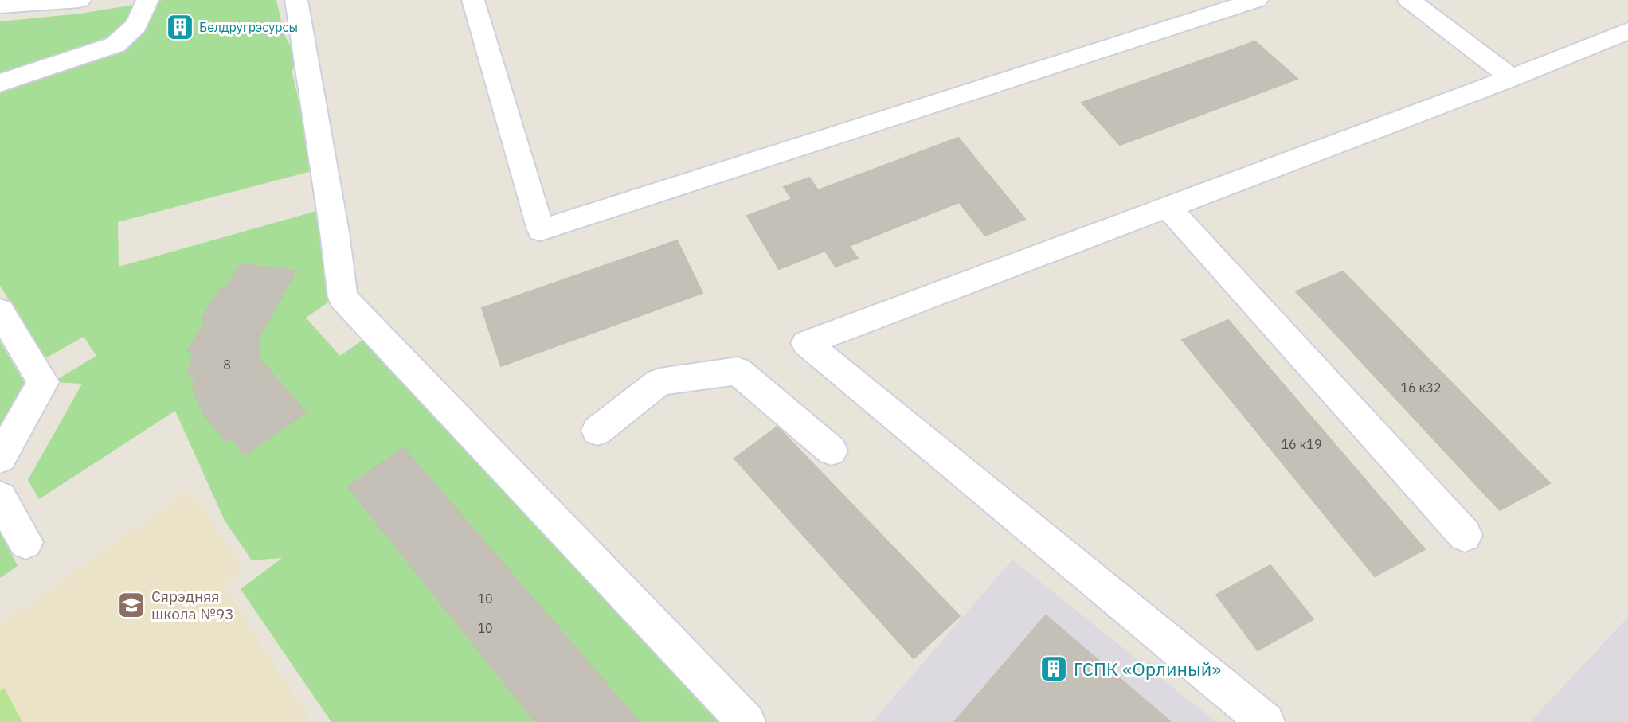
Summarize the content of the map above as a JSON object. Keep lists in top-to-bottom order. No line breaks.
{"places":{"building":["Белдругрэсурсы","ГСПК «Орлиный»"],"school or university":["Сярэдняя школа №93"]},"house_numbers":["8","16 к32","16 к19","10","10"]}
